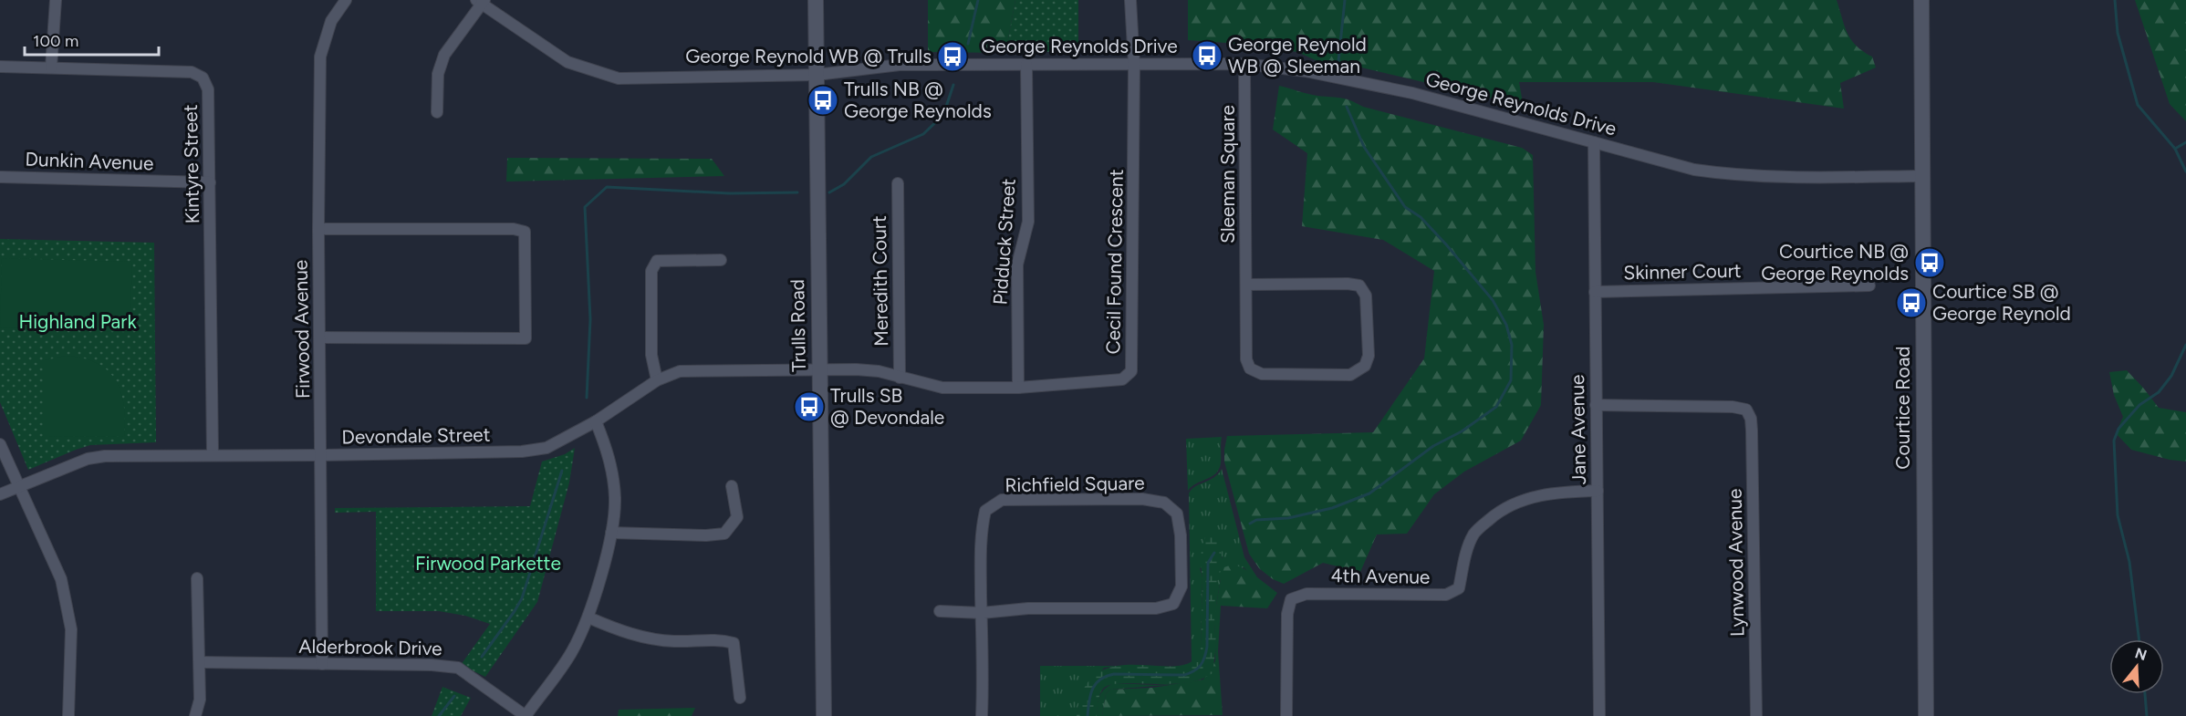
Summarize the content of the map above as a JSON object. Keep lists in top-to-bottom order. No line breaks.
{"streets":{"street":["George Reynolds Drive","Dunkin Avenue","Kintyre Street","Sleeman Square","Pidduck Street","Cecil Found Crescent","Skinner Court","Meredith Court","Trulls Road","Firwood Avenue","Courtice Road","Jane Avenue","Devondale Street","Richfield Square","Lynwood Avenue","4th Avenue","Alderbrook Drive"]},"crossings":[["George Reynolds Drive","Sleeman Square"],["George Reynolds Drive","Pidduck Street"],["George Reynolds Drive","Cecil Found Crescent"],["George Reynolds Drive","Trulls Road"],["George Reynolds Drive","Courtice Road"],["George Reynolds Drive","Jane Avenue"],["Dunkin Avenue","Kintyre Street"],["Kintyre Street","Devondale Street"],["Pidduck Street","Cecil Found Crescent"],["Cecil Found Crescent","Meredith Court"],["Cecil Found Crescent","Trulls Road"],["Cecil Found Crescent","Devondale Street"],["Skinner Court","Jane Avenue"],["Trulls Road","Devondale Street"],["Firwood Avenue","Devondale Street"],["Firwood Avenue","Alderbrook Drive"],["Jane Avenue","Lynwood Avenue"],["Jane Avenue","4th Avenue"]],"parks":["Highland Park","Firwood Parkette"],"places":{"bus stop":["George Reynold WB @ Sleeman","George Reynold WB @ Trulls","Trulls NB @ George Reynolds","Courtice NB @ George Reynolds","Courtice SB @ George Reynold","Trulls SB @ Devondale"]},"scale_bar":"100 m","north":"top"}
